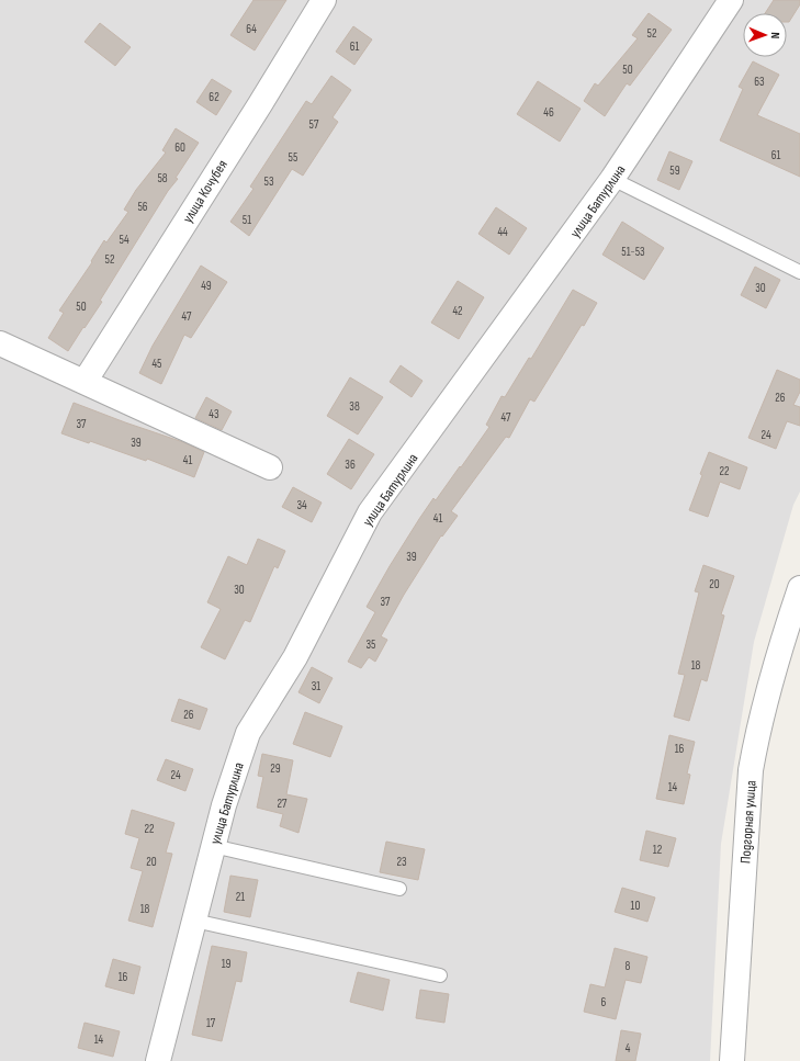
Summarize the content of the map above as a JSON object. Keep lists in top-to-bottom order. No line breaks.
{"streets":{"street":["улица Кочубея","улица Батурлина","Подгорная улица"]},"house_numbers":["64","52","61","50","63","62","46","57","60","61","55","59","58","53","56","51","44","54","51-53","52","49","30","50","42","47","45","26","38","43","47","37","24","39","41","36","22","34","41","39","20","30","37","35","18","31","26","16","29","24","14","27","22","12","20","23","21","10","18","19","8","16","6","17","14","4"],"north":"right"}
